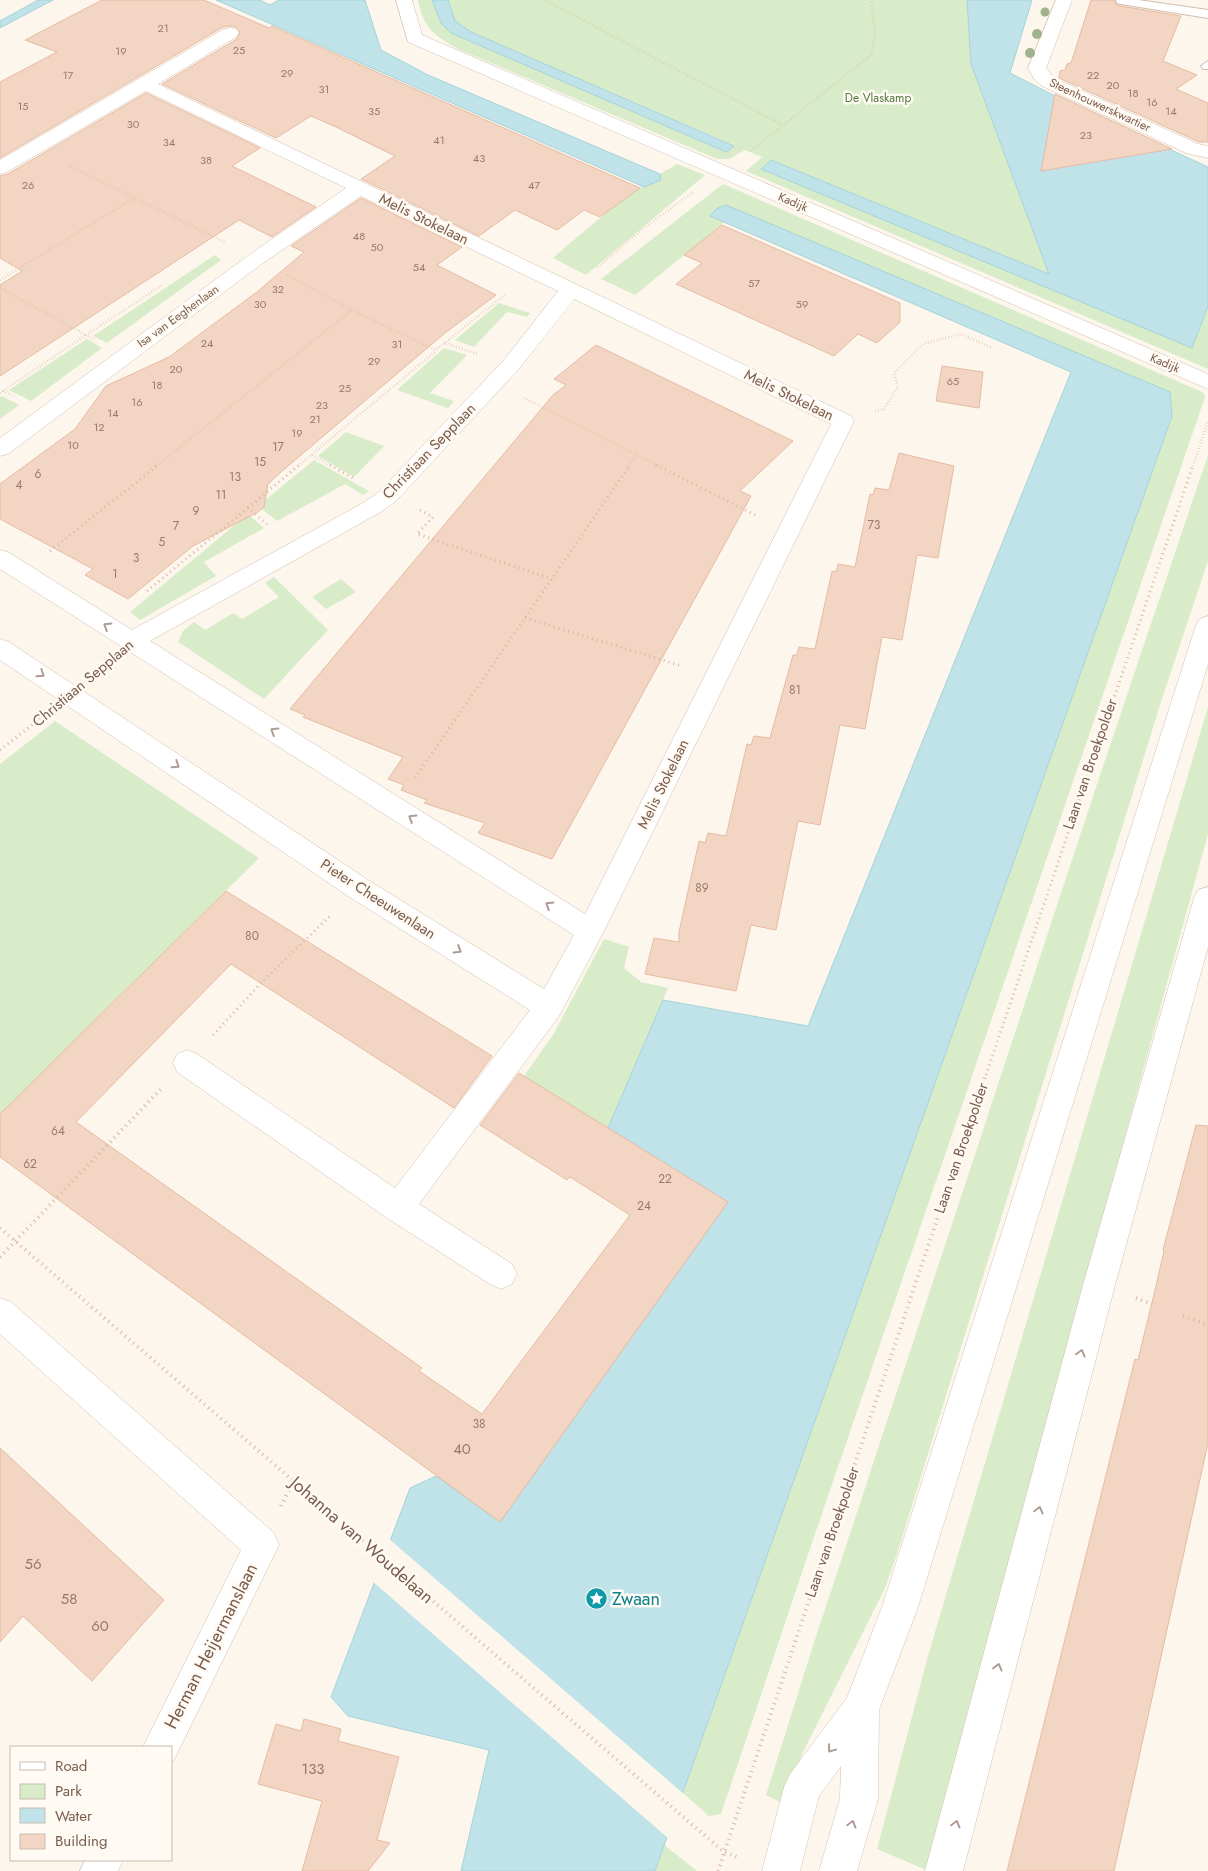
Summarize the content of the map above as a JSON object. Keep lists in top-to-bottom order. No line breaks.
{"streets":{"street":["Steenhouwerskwartier","Kadijk","Melis Stokelaan","Isa van Eeghenlaan","Christiaan Sepplaan","Pieter Cheeuwenlaan","Herman Heijermanslaan"],"path":["Laan van Broekpolder","Johanna van Woudelaan"]},"crossings":[["Melis Stokelaan","Isa van Eeghenlaan"],["Melis Stokelaan","Christiaan Sepplaan"],["Melis Stokelaan","Pieter Cheeuwenlaan"],["Christiaan Sepplaan","Pieter Cheeuwenlaan"],["Laan van Broekpolder","Johanna van Woudelaan"]],"parks":["De Vlaskamp"],"places":{"place":["Zwaan"]},"house_numbers":["21","25","19","29","17","22","20","31","18","16","15","35","14","30","23","41","34","43","38","26","47","48","50","54","57","32","30","59","24","31","29","20","65","18","25","16","23","14","21","12","19","10","17","15","6","13","4","11","9","73","7","5","3","1","81","89","80","64","62","22","24","38","40","56","58","60","133"],"legend":["Road","Park","Water","Building"]}
